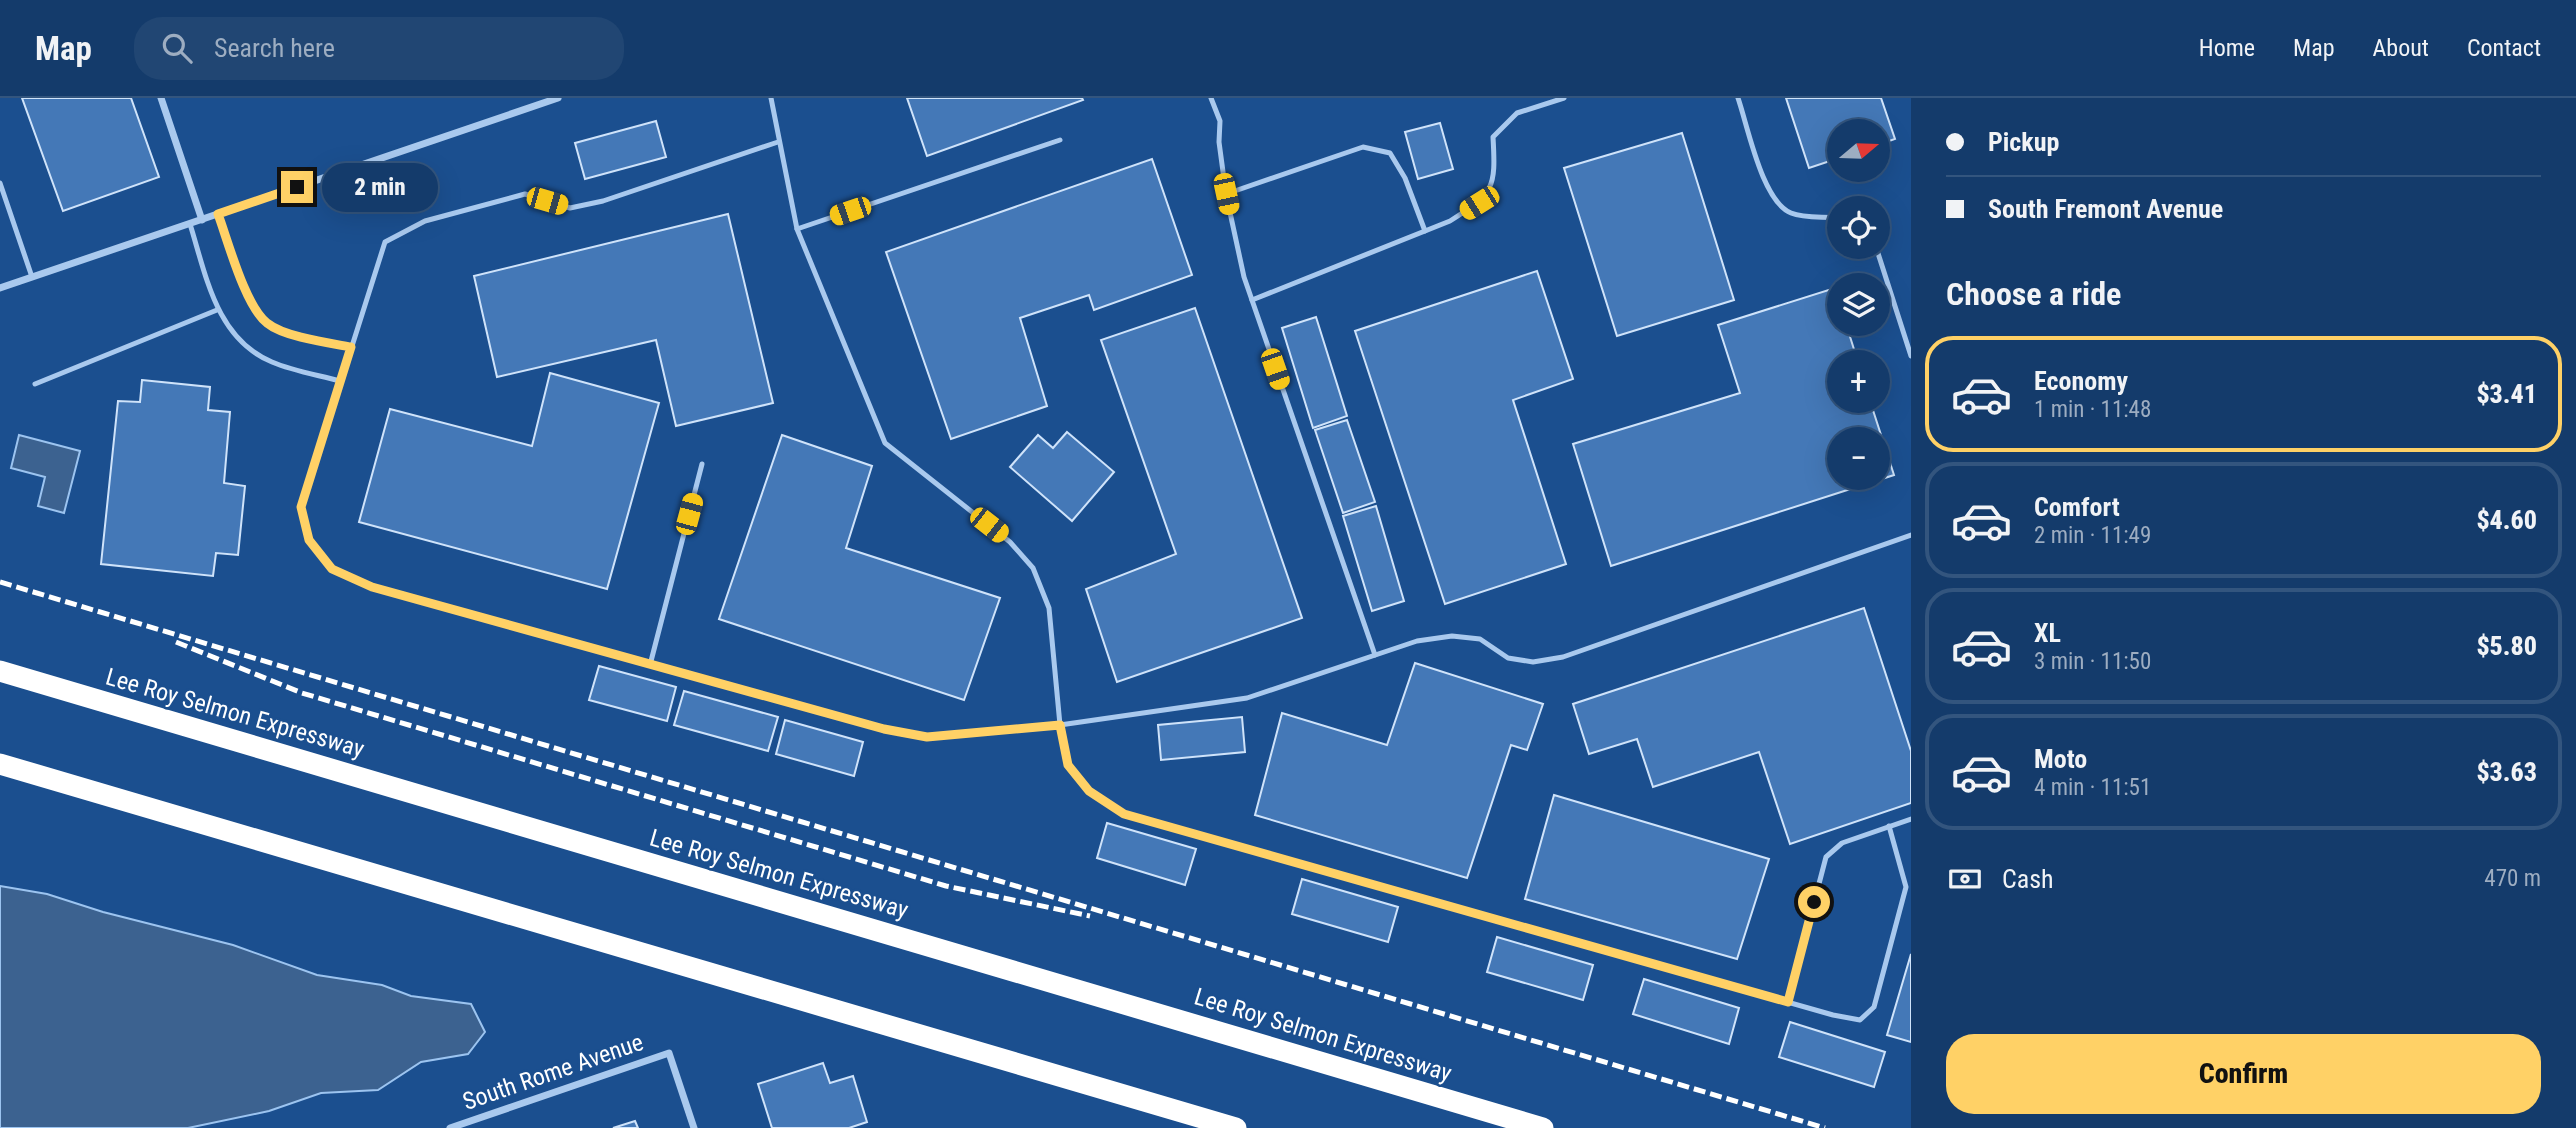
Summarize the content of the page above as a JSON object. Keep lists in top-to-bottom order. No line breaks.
{"streets":{"highway":["Lee Roy Selmon Expressway"],"street":["South Rome Avenue"]},"north":"right","page":{"header":"Map","search":"Search here","nav":["Home","Map","About","Contact"],"banner":["Pickup","South Fremont Avenue"],"map_buttons":["+","−"],"bubble":"2 min","heading":"Choose a ride","list":[{"name":"Economy","note":"1 min · 11:48","value":"$3.41"},{"name":"Comfort","note":"2 min · 11:49","value":"$4.60"},{"name":"XL","note":"3 min · 11:50","value":"$5.80"},{"name":"Moto","note":"4 min · 11:51","value":"$3.63"}],"pay":["Cash","470 m"],"buttons":"Confirm"}}
